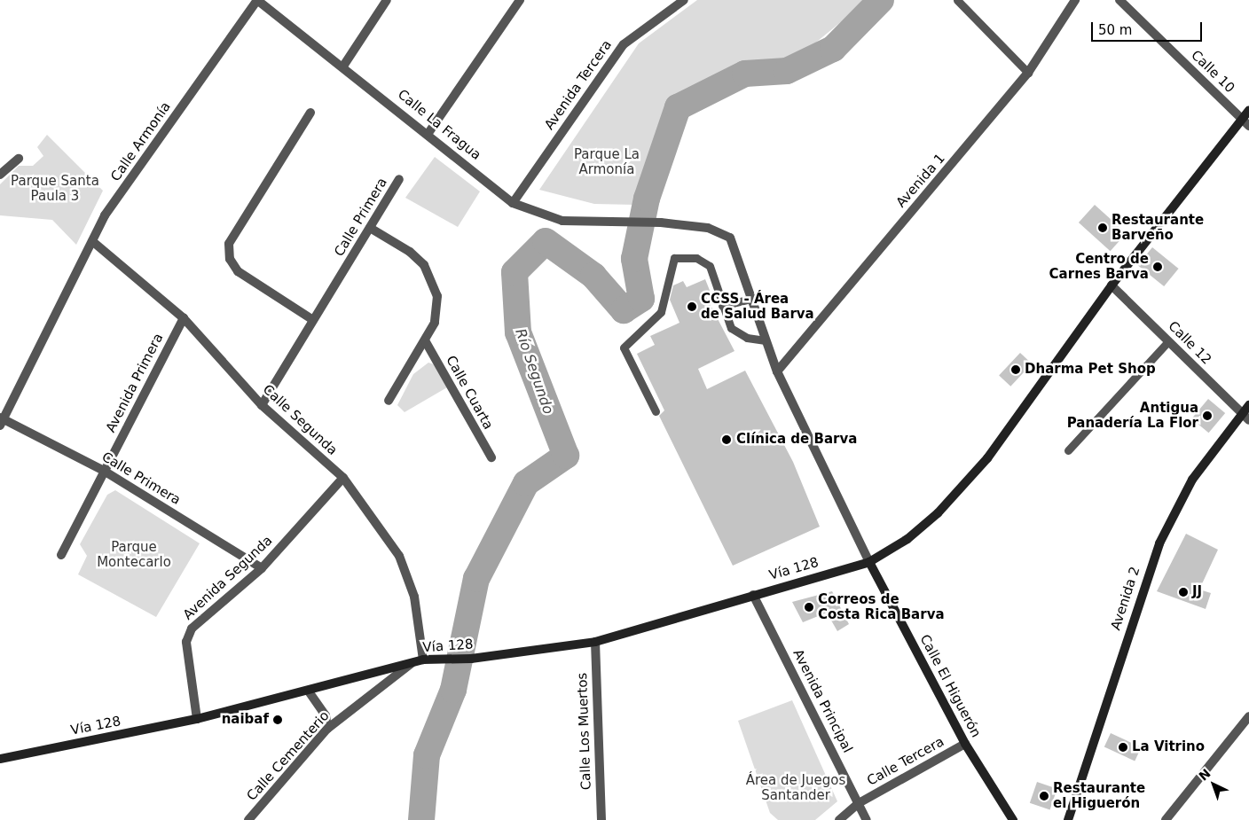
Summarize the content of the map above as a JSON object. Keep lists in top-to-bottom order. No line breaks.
{"streets":{"main road":["Vía 128","Avenida 2","Calle El Higuerón"],"street":["Calle 10","Avenida Tercera","Calle La Fragua","Calle Armonía","Avenida 1","Calle Primera","Calle 12","Avenida Primera","Calle Cuarta","Calle Segunda","Avenida Segunda","Avenida Principal","Calle Los Muertos","Calle Cementerio","Calle Tercera"]},"crossings":[["Calle 10","Vía 128"],["Avenida Tercera","Calle La Fragua"],["Calle La Fragua","Calle Armonía"],["Calle La Fragua","Avenida 1"],["Calle La Fragua","Vía 128"],["Calle La Fragua","Calle El Higuerón"],["Calle Armonía","Calle Primera"],["Calle Armonía","Calle Segunda"],["Calle Primera","Avenida Primera"],["Calle Primera","Calle Segunda"],["Calle Primera","Avenida Segunda"],["Calle 12","Vía 128"],["Calle 12","Avenida 2"],["Avenida Primera","Calle Segunda"],["Calle Segunda","Vía 128"],["Calle Segunda","Avenida Segunda"],["Vía 128","Avenida Segunda"],["Vía 128","Calle El Higuerón"],["Vía 128","Avenida Principal"],["Vía 128","Calle Los Muertos"],["Vía 128","Calle Cementerio"],["Calle El Higuerón","Calle Tercera"],["Avenida Principal","Calle Tercera"]],"water":["Río Segundo"],"parks":["Parque La Armonía","Parque Santa Paula 3","Parque Montecarlo","Área de Juegos Santander"],"places":["Restaurante Barveño","Centro de Carnes Barva","CCSS - Área de Salud Barva","Dharma Pet Shop","Antigua Panadería La Flor","Clínica de Barva","JJ","Correos de Costa Rica Barva","naibaf","La Vitrino","Restaurante el Higuerón"],"scale_bar":"50 m","north":"top left"}
